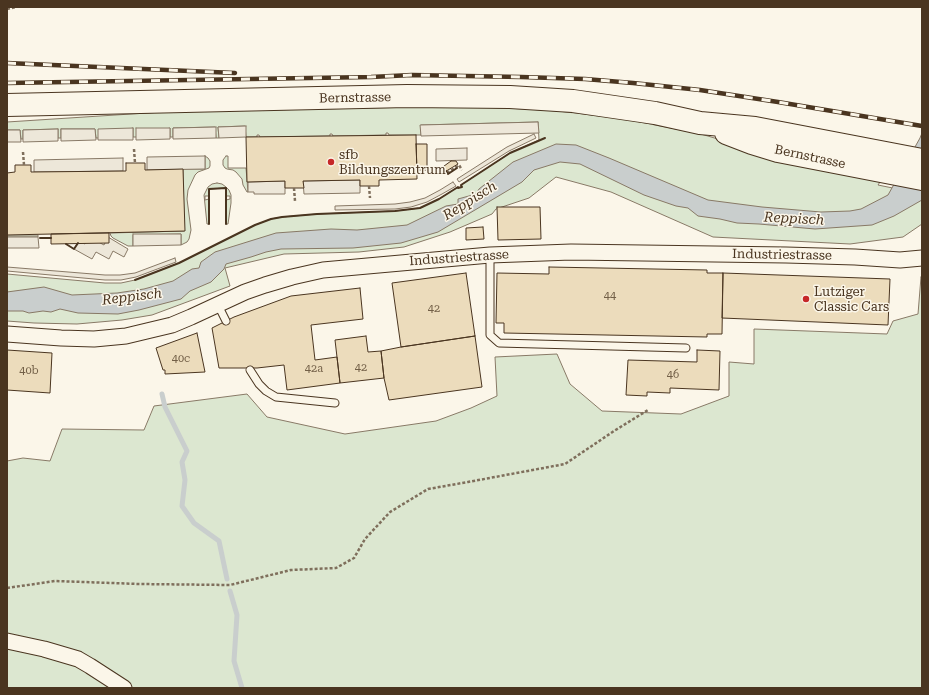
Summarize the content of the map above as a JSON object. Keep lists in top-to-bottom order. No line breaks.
{"streets":{"main road":["Bernstrasse"],"street":["Industriestrasse"]},"water":["Reppisch"],"places":["sfb Bildungszentrum","Lutziger Classic Cars"],"house_numbers":["44","42","40c","42","42a","40b","46"]}
